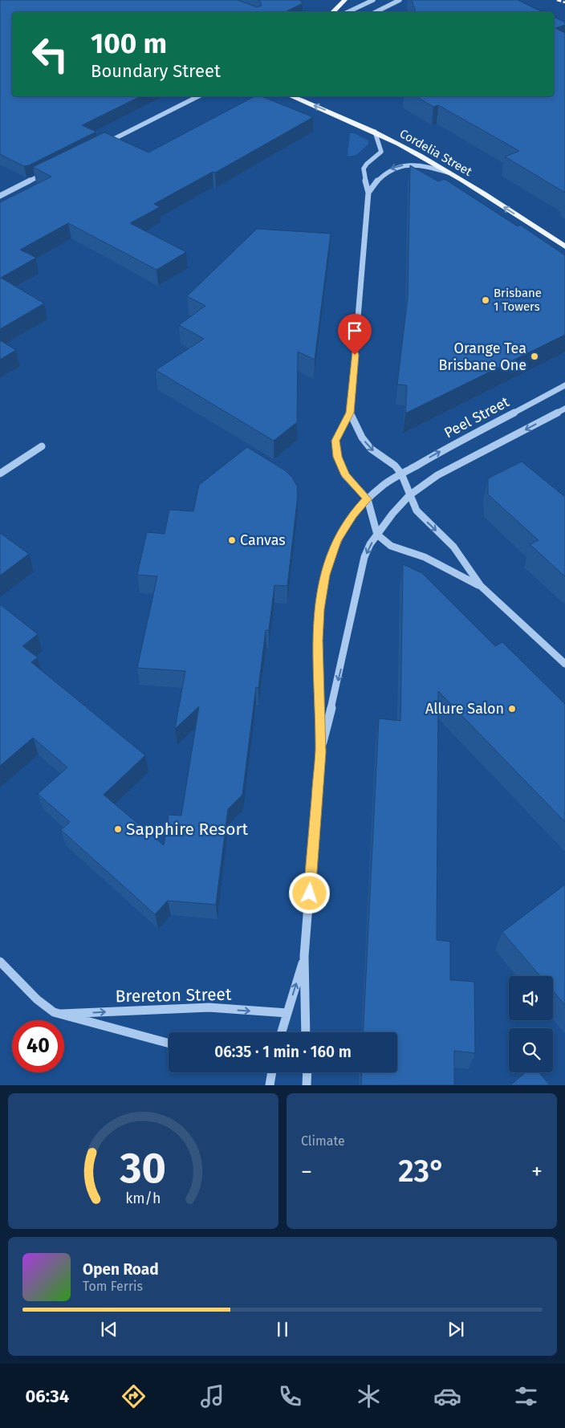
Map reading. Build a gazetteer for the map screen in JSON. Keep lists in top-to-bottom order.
{
  "streets": {
    "main road": ["Cordelia Street"],
    "street": ["Peel Street", "Brereton Street"]
  },
  "one_way": ["Cordelia Street"],
  "places": [
    "Brisbane 1 Towers",
    "Orange Tea Brisbane One",
    "Canvas",
    "Allure Salon",
    "Sapphire Resort"
  ],
  "page": {
    "turn": ["100 m", "Boundary Street"],
    "limit": "40",
    "trip": "06:35 · 1 min · 160 m",
    "tile": "Climate",
    "heat": ["−", "23°", "+"],
    "song": ["Open Road", "Tom Ferris"],
    "tabs": "06:34",
    "gauge": ["30", "km/h"]
  }
}
